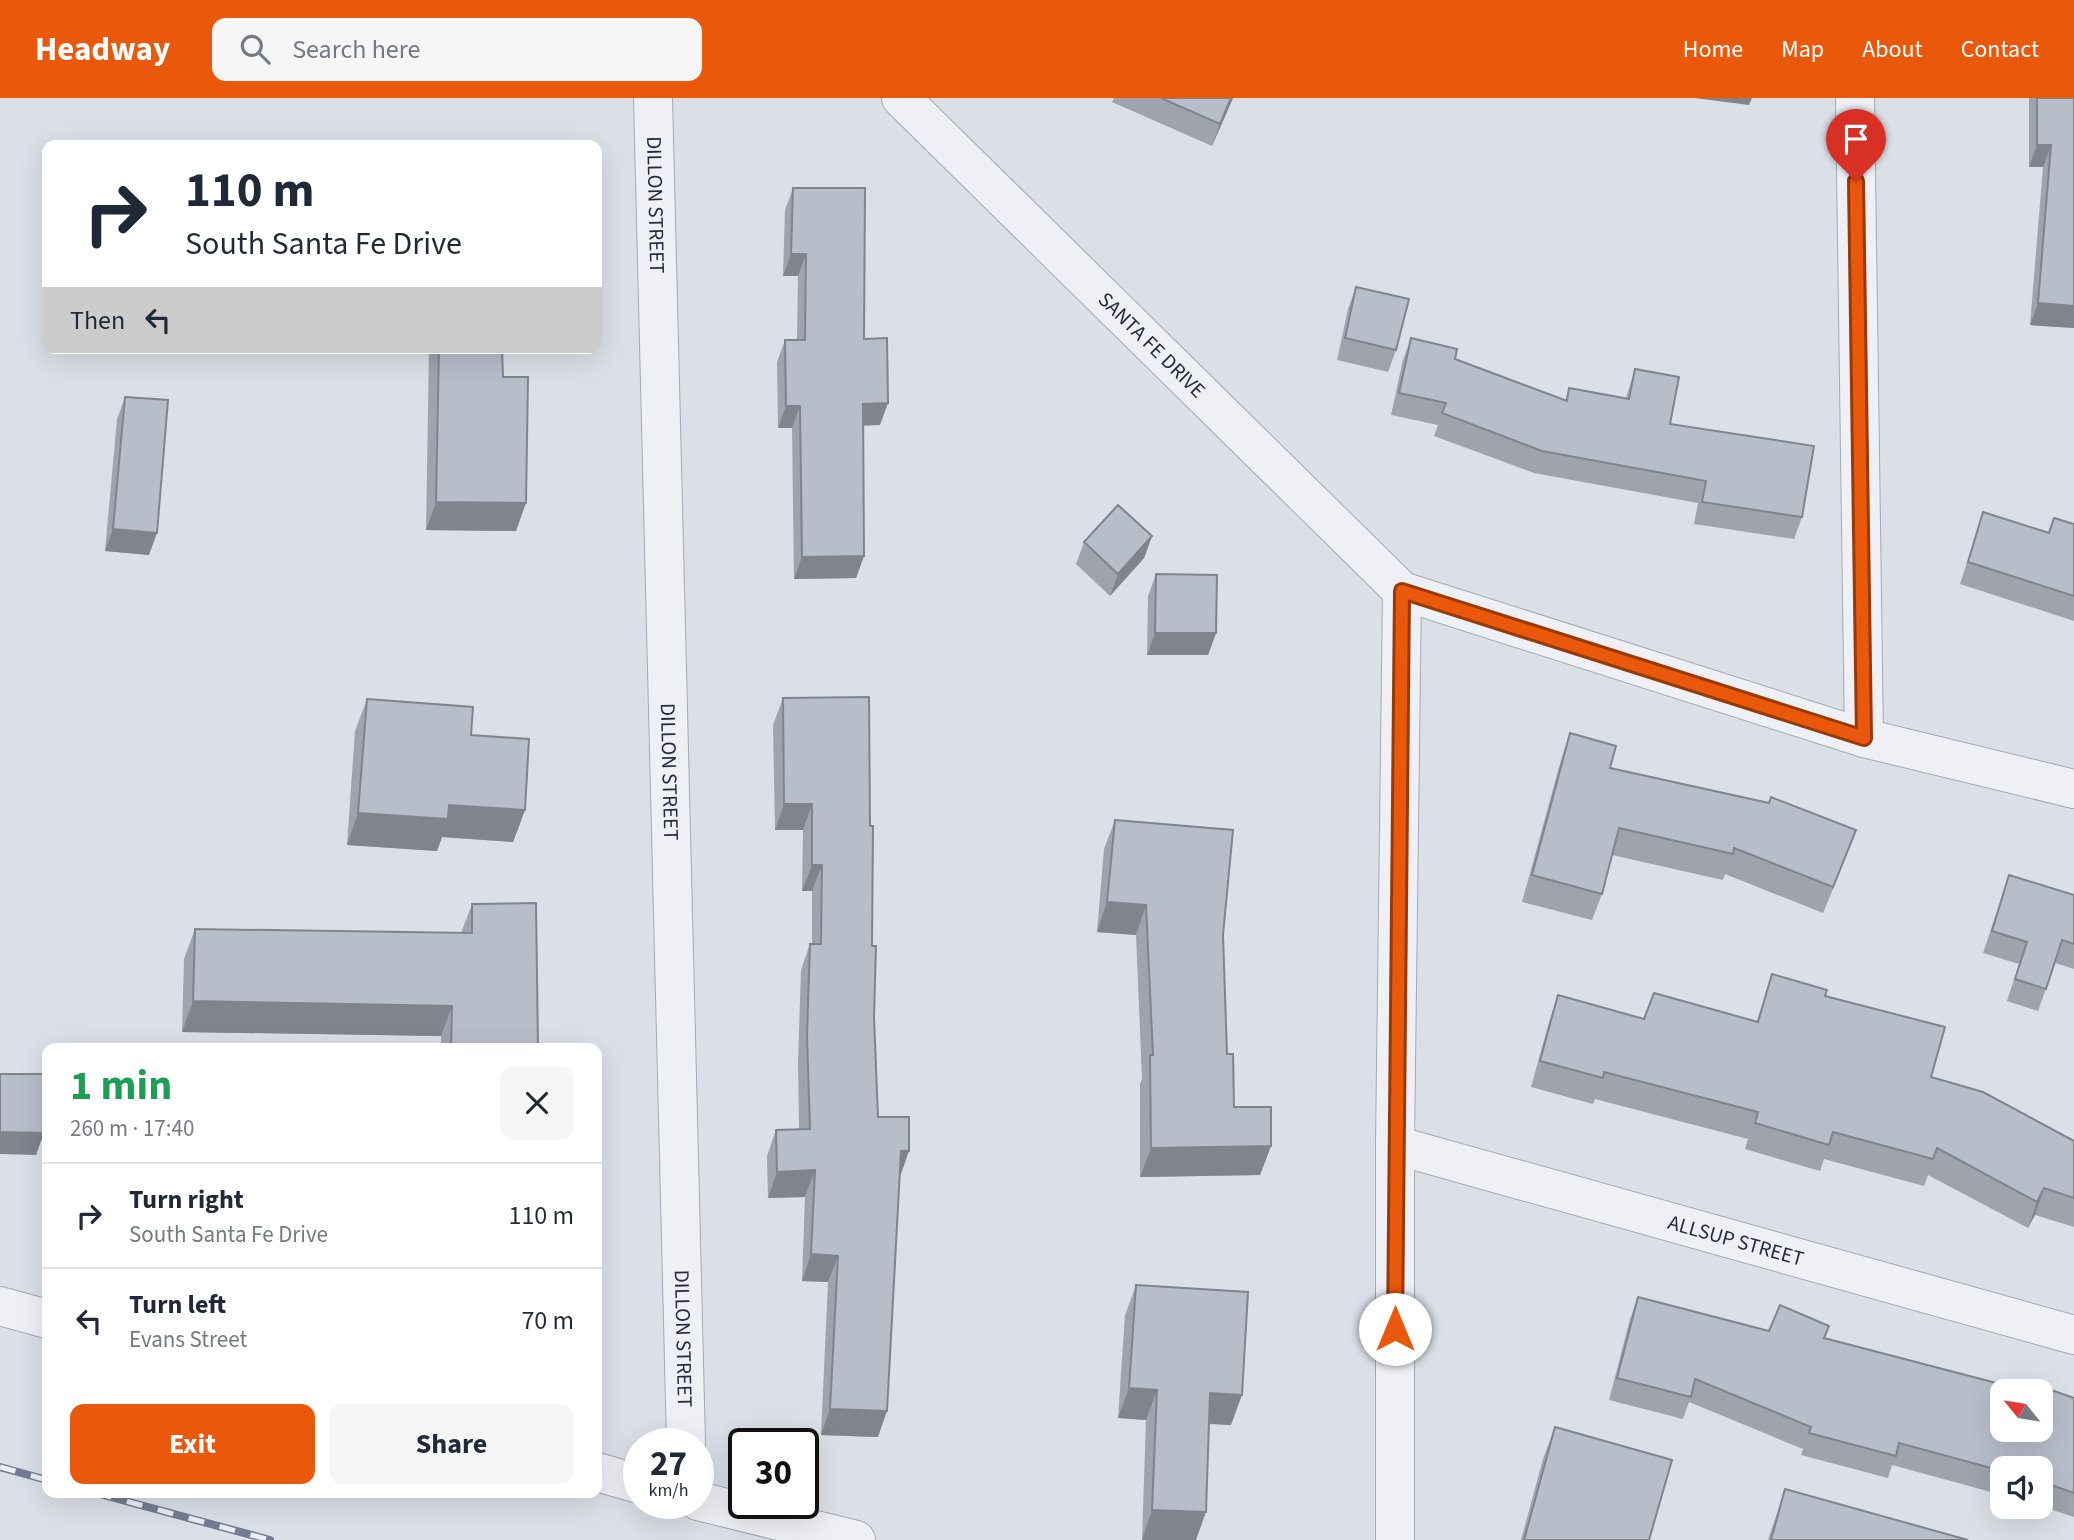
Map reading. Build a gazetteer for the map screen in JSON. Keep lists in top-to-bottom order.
{
  "streets": {
    "street": ["DILLON STREET", "SANTA FE DRIVE", "ALLSUP STREET"]
  },
  "north": "top left",
  "page": {
    "header": "Headway",
    "search": "Search here",
    "nav": [
      "Home",
      "Map",
      "About",
      "Contact"
    ],
    "turn": ["110 m", "South Santa Fe Drive"],
    "then": "Then",
    "heading": ["1 min", "260 m · 17:40"],
    "list": [
      {
        "name": "Turn right",
        "note": "South Santa Fe Drive",
        "value": "110 m"
      },
      {
        "name": "Turn left",
        "note": "Evans Street",
        "value": "70 m"
      }
    ],
    "buttons": ["Exit", "Share"],
    "speed": "27 km/h",
    "limit": "30"
  }
}
